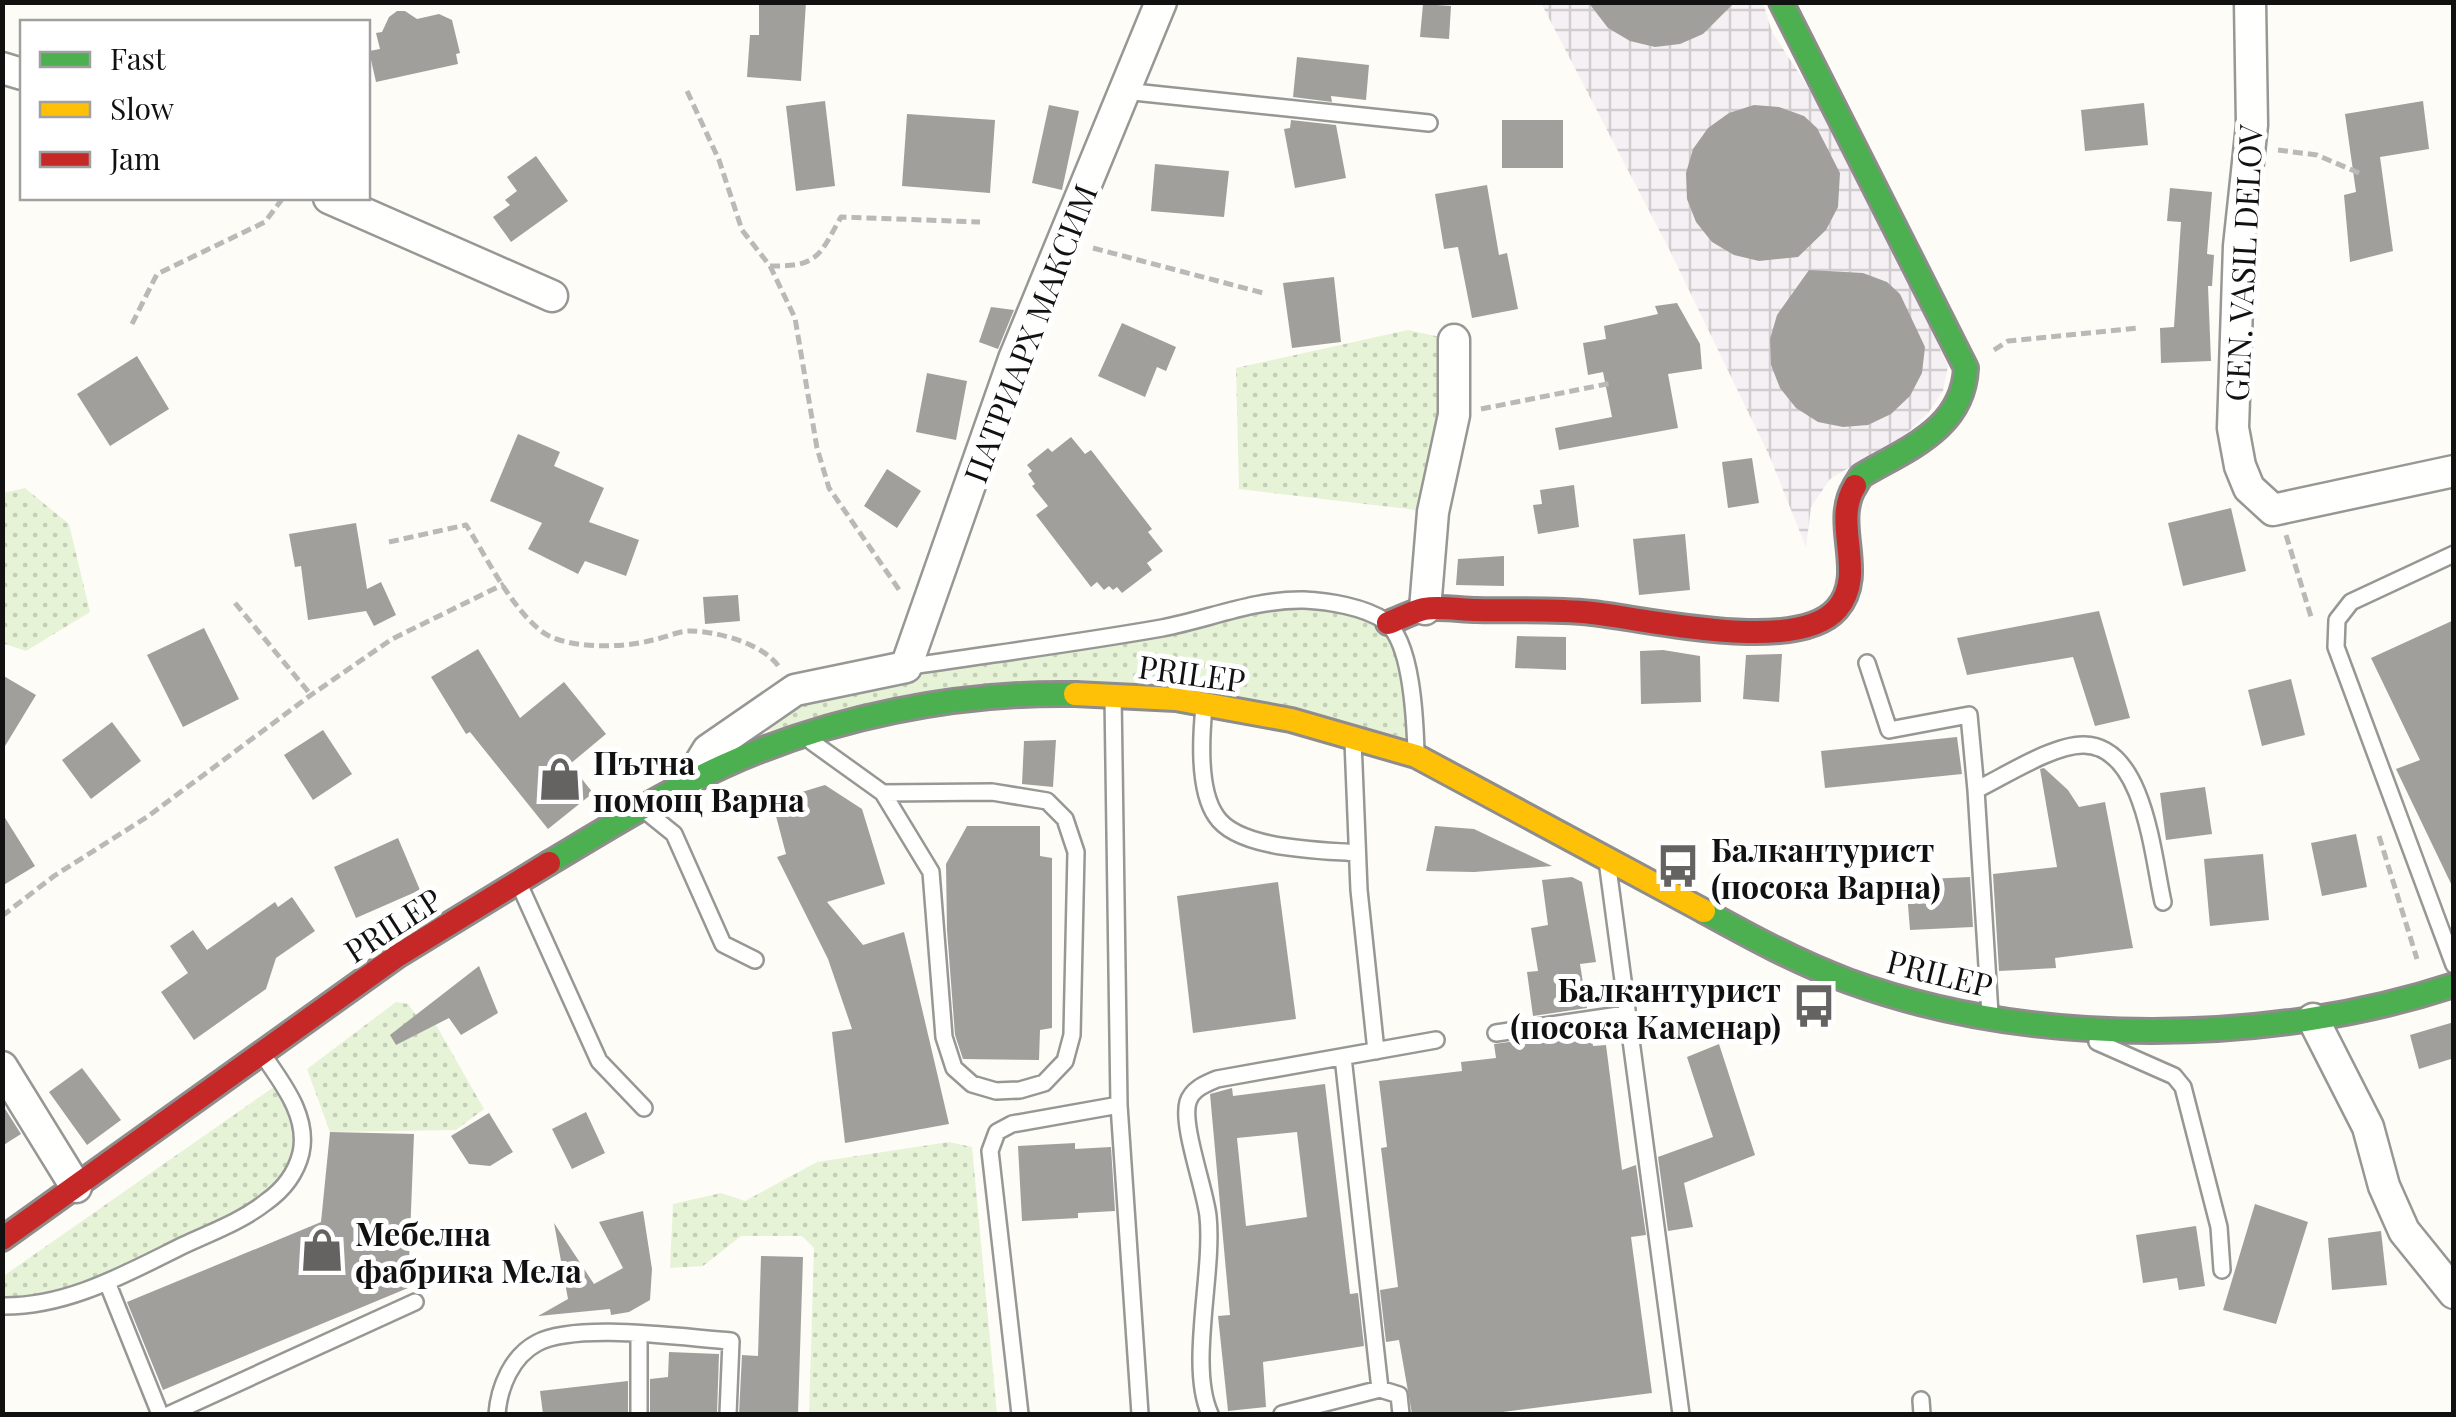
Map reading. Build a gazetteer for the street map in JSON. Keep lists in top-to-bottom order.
{
  "streets": {
    "street": ["GEN. VASIL DELOV", "ПАТРИАРХ МАКСИМ", "PRILEP"]
  },
  "places": {
    "shop": ["Пътна помощ Варна", "Мебелна фабрика Мела"],
    "bus stop": ["Балкантурист (посока Варна)", "Балкантурист (посока Каменар)"]
  },
  "legend": ["Fast", "Slow", "Jam"]
}
